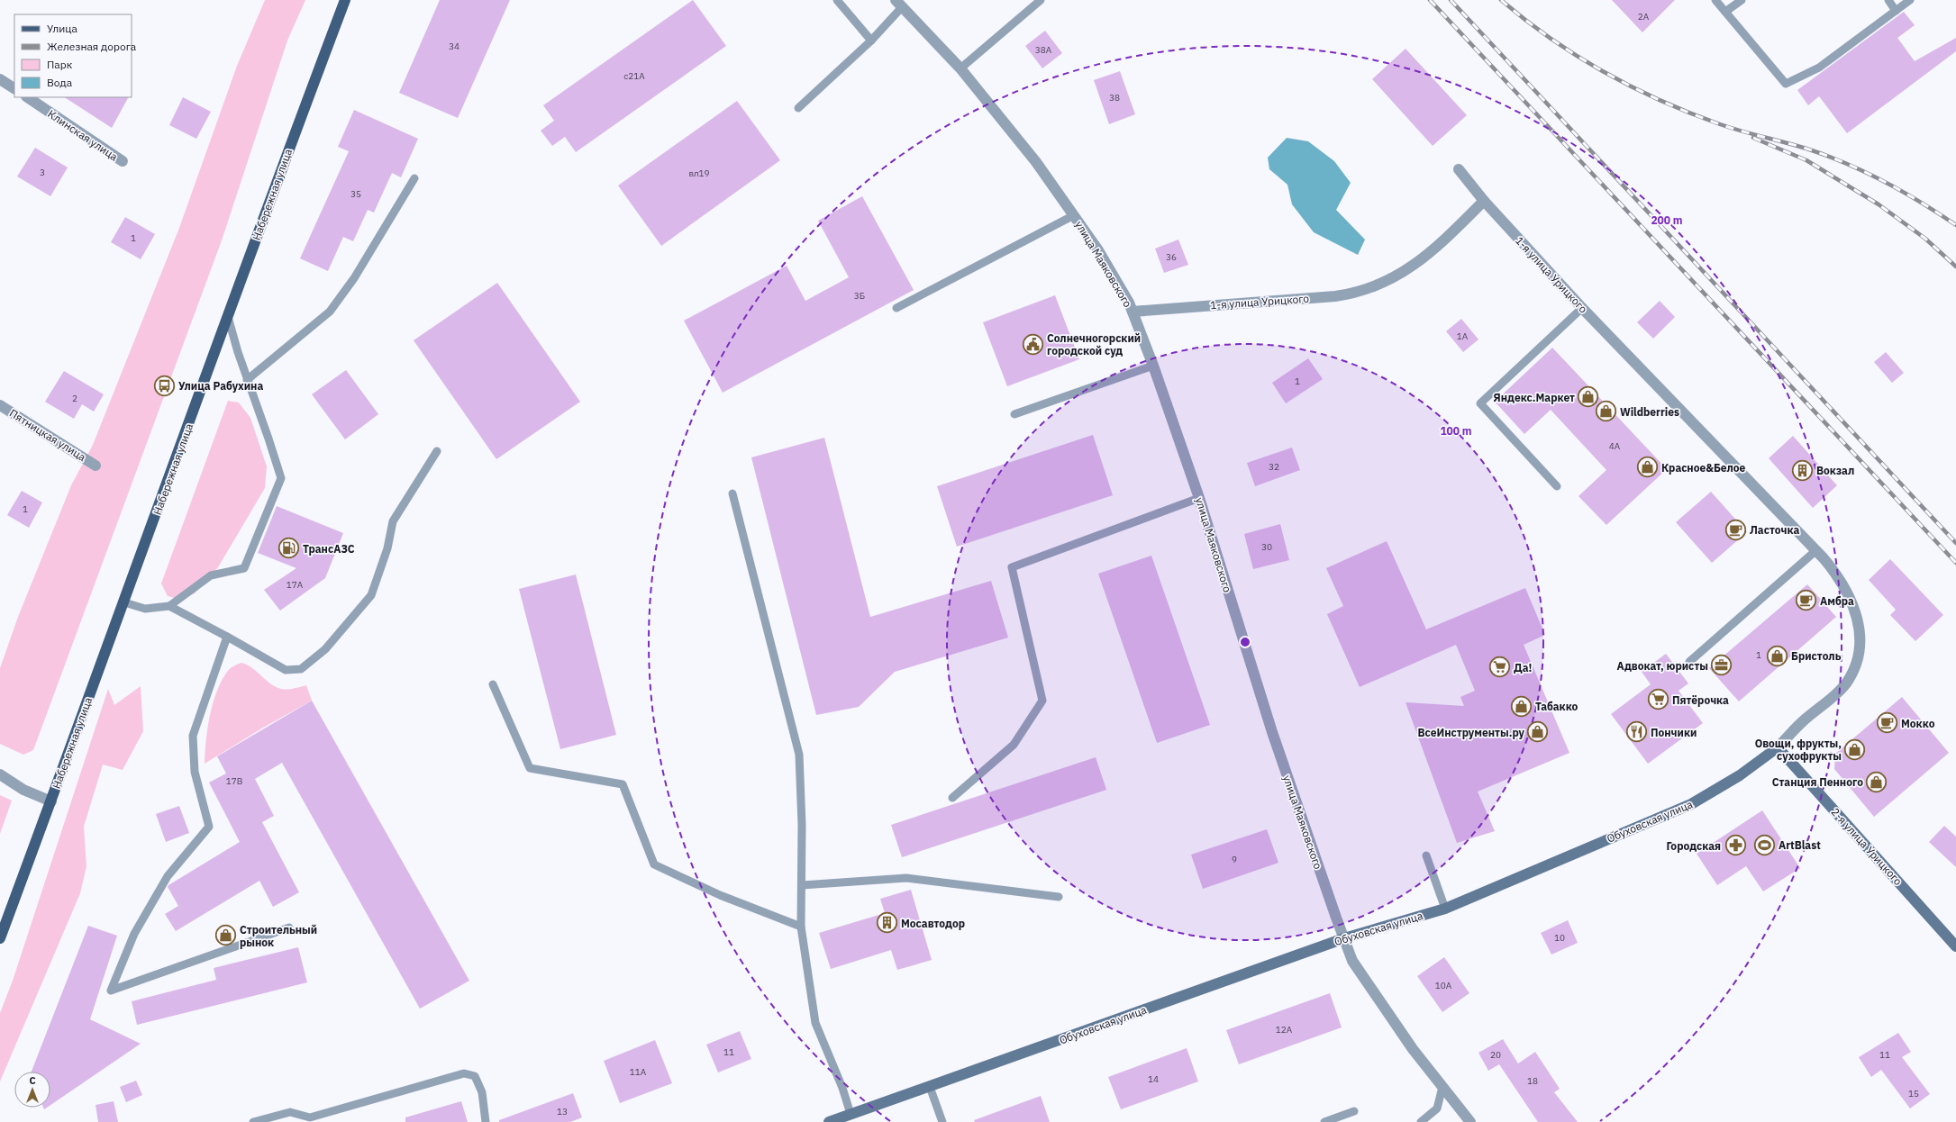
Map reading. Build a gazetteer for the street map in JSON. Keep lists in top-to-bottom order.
{
  "streets": {
    "main road": ["Набережная улица"],
    "street": [
      "Клинская улица",
      "улица Маяковского",
      "1-я улица Урицкого",
      "Пятницкая улица",
      "Обуховская улица",
      "2-я улица Урицкого"
    ]
  },
  "crossings": [
    ["улица Маяковского", "1-я улица Урицкого"],
    ["улица Маяковского", "Обуховская улица"],
    ["1-я улица Урицкого", "Обуховская улица"],
    ["Обуховская улица", "2-я улица Урицкого"]
  ],
  "places": {
    "public building": ["Солнечногорский городской суд"],
    "bus stop": ["Улица Рабухина"],
    "shop": [
      "Яндекс.Маркет",
      "Wildberries",
      "Красное&Белое",
      "Бристоль",
      "Табакко",
      "ВсеИнструменты.ру",
      "Овощи, фрукты, сухофрукты",
      "Станция Пенного",
      "Строительный рынок"
    ],
    "building": ["Вокзал", "Мосавтодор"],
    "cafe": ["Ласточка", "Амбра", "Мокко"],
    "fuel station": ["ТрансАЗС"],
    "office": ["Адвокат, юристы"],
    "supermarket": ["Да!", "Пятёрочка"],
    "restaurant": ["Пончики"],
    "sports": ["ArtBlast"],
    "pharmacy": ["Городская"]
  },
  "house_numbers": [
    "2А",
    "34",
    "38А",
    "с21А",
    "38",
    "3",
    "вл19",
    "35",
    "1",
    "36",
    "3Б",
    "1А",
    "1",
    "2",
    "4А",
    "32",
    "1",
    "30",
    "17А",
    "1",
    "17В",
    "9",
    "10",
    "10А",
    "12А",
    "11",
    "20",
    "11",
    "11А",
    "14",
    "18",
    "15",
    "13"
  ],
  "legend": [
    "Улица",
    "Железная дорога",
    "Парк",
    "Вода"
  ],
  "north": "top",
  "rings": ["200 m", "100 m"]
}
